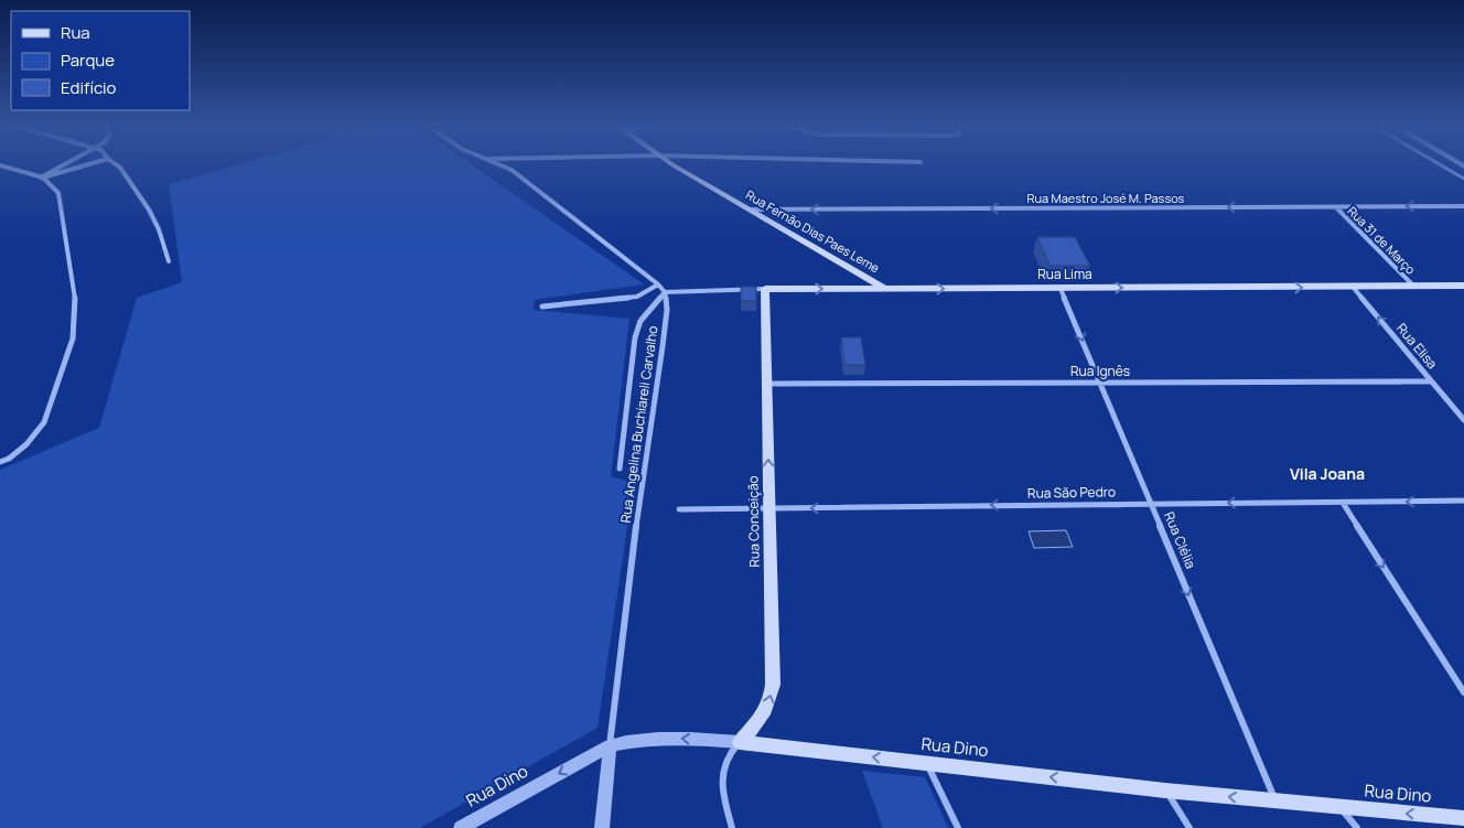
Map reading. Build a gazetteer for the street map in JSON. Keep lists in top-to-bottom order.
{
  "streets": {
    "main road": [
      "Rua Fernão Dias Paes Leme",
      "Rua Lima",
      "Rua Conceição",
      "Rua Dino"
    ],
    "street": [
      "Rua Maestro José M. Passos",
      "Rua 31 de Março",
      "Rua Elisa",
      "Rua Ignês",
      "Rua Angelina Buchiareli Carvalho",
      "Rua São Pedro",
      "Rua Clélia"
    ]
  },
  "crossings": [
    ["Rua Maestro José M. Passos", "Rua Fernão Dias Paes Leme"],
    ["Rua Maestro José M. Passos", "Rua 31 de Março"],
    ["Rua Fernão Dias Paes Leme", "Rua Lima"],
    ["Rua 31 de Março", "Rua Lima"],
    ["Rua Lima", "Rua Elisa"],
    ["Rua Lima", "Rua Angelina Buchiareli Carvalho"],
    ["Rua Lima", "Rua Conceição"],
    ["Rua Lima", "Rua Clélia"],
    ["Rua Elisa", "Rua Ignês"],
    ["Rua Ignês", "Rua Conceição"],
    ["Rua Ignês", "Rua Clélia"],
    ["Rua Angelina Buchiareli Carvalho", "Rua Dino"],
    ["Rua São Pedro", "Rua Conceição"],
    ["Rua São Pedro", "Rua Clélia"],
    ["Rua Conceição", "Rua Dino"],
    ["Rua Clélia", "Rua Dino"]
  ],
  "one_way": [
    "Rua Maestro José M. Passos",
    "Rua Lima",
    "Rua Elisa",
    "Rua São Pedro",
    "Rua Conceição",
    "Rua Clélia",
    "Rua Dino"
  ],
  "districts": ["Vila Joana"],
  "legend": ["Rua", "Parque", "Edifício"]
}
